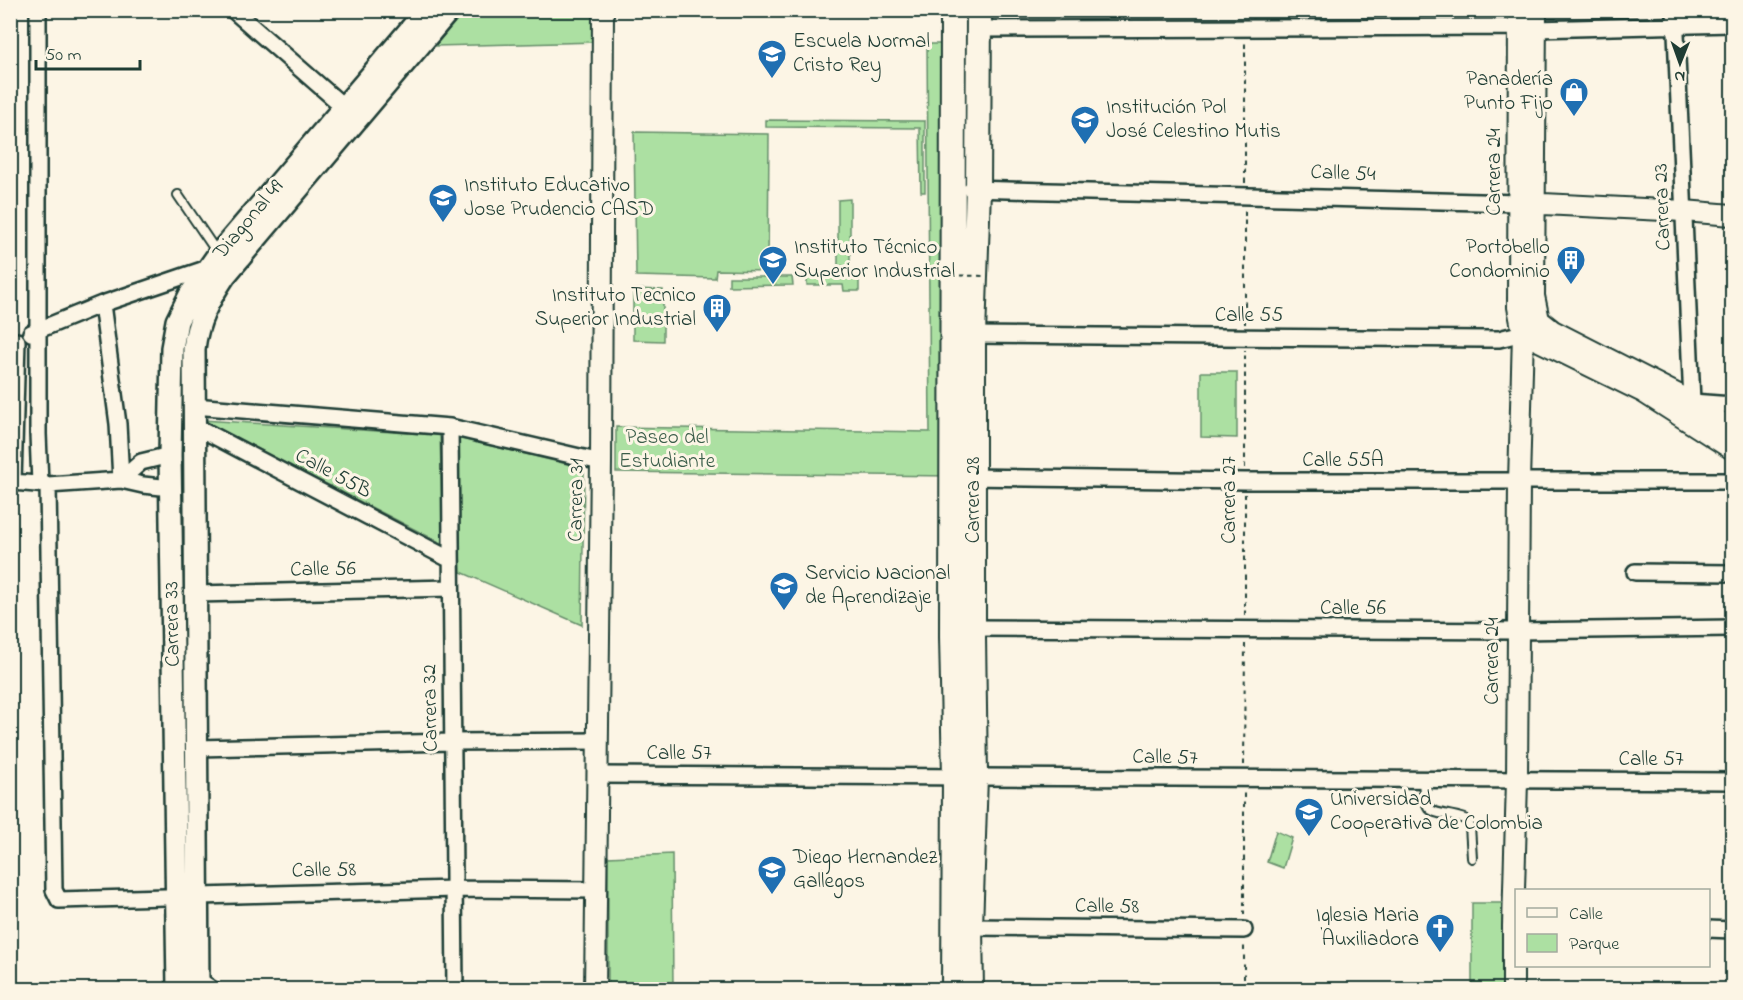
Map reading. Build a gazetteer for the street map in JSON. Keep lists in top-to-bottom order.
{
  "streets": {
    "main road": ["Diagonal 49", "Carrera 28", "Carrera 33"],
    "street": [
      "Carrera 24",
      "Calle 54",
      "Carrera 23",
      "Calle 55",
      "Calle 55A",
      "Calle 55B",
      "Carrera 31",
      "Calle 56",
      "Carrera 32",
      "Calle 57",
      "Calle 58"
    ],
    "path": ["Carrera 27"]
  },
  "crossings": [
    ["Carrera 24", "Calle 54"],
    ["Carrera 24", "Calle 55"],
    ["Carrera 24", "Calle 55A"],
    ["Carrera 24", "Calle 56"],
    ["Carrera 24", "Calle 57"],
    ["Calle 54", "Carrera 23"],
    ["Calle 54", "Carrera 28"],
    ["Calle 54", "Carrera 27"],
    ["Diagonal 49", "Carrera 33"],
    ["Calle 55", "Carrera 28"],
    ["Calle 55", "Carrera 27"],
    ["Calle 55A", "Carrera 28"],
    ["Calle 55A", "Carrera 27"],
    ["Calle 55B", "Carrera 33"],
    ["Calle 55B", "Carrera 32"],
    ["Carrera 31", "Calle 57"],
    ["Carrera 31", "Calle 58"],
    ["Carrera 28", "Calle 56"],
    ["Carrera 28", "Calle 57"],
    ["Carrera 28", "Calle 58"],
    ["Carrera 27", "Calle 56"],
    ["Carrera 27", "Calle 57"],
    ["Carrera 27", "Calle 58"],
    ["Calle 56", "Carrera 33"],
    ["Calle 56", "Carrera 32"],
    ["Carrera 33", "Calle 58"],
    ["Carrera 32", "Calle 58"]
  ],
  "parks": ["Paseo del Estudiante"],
  "places": {
    "school or university": [
      "Escuela Normal Cristo Rey",
      "Institución Pol José Celestino Mutis",
      "Instituto Educativo Jose Prudencio CASD",
      "Instituto Técnico Superior Industrial",
      "Servicio Nacional de Aprendizaje",
      "Universidad Cooperativa de Colombia",
      "Diego Hernandez Gallegos"
    ],
    "shop": ["Panadería Punto Fijo"],
    "building": ["Portobello Condominio", "Instituto Tecnico Superior Industrial"],
    "church": ["Iglesia Maria Auxiliadora"]
  },
  "legend": ["Calle", "Parque"],
  "scale_bar": "50 m",
  "north": "bottom"
}
